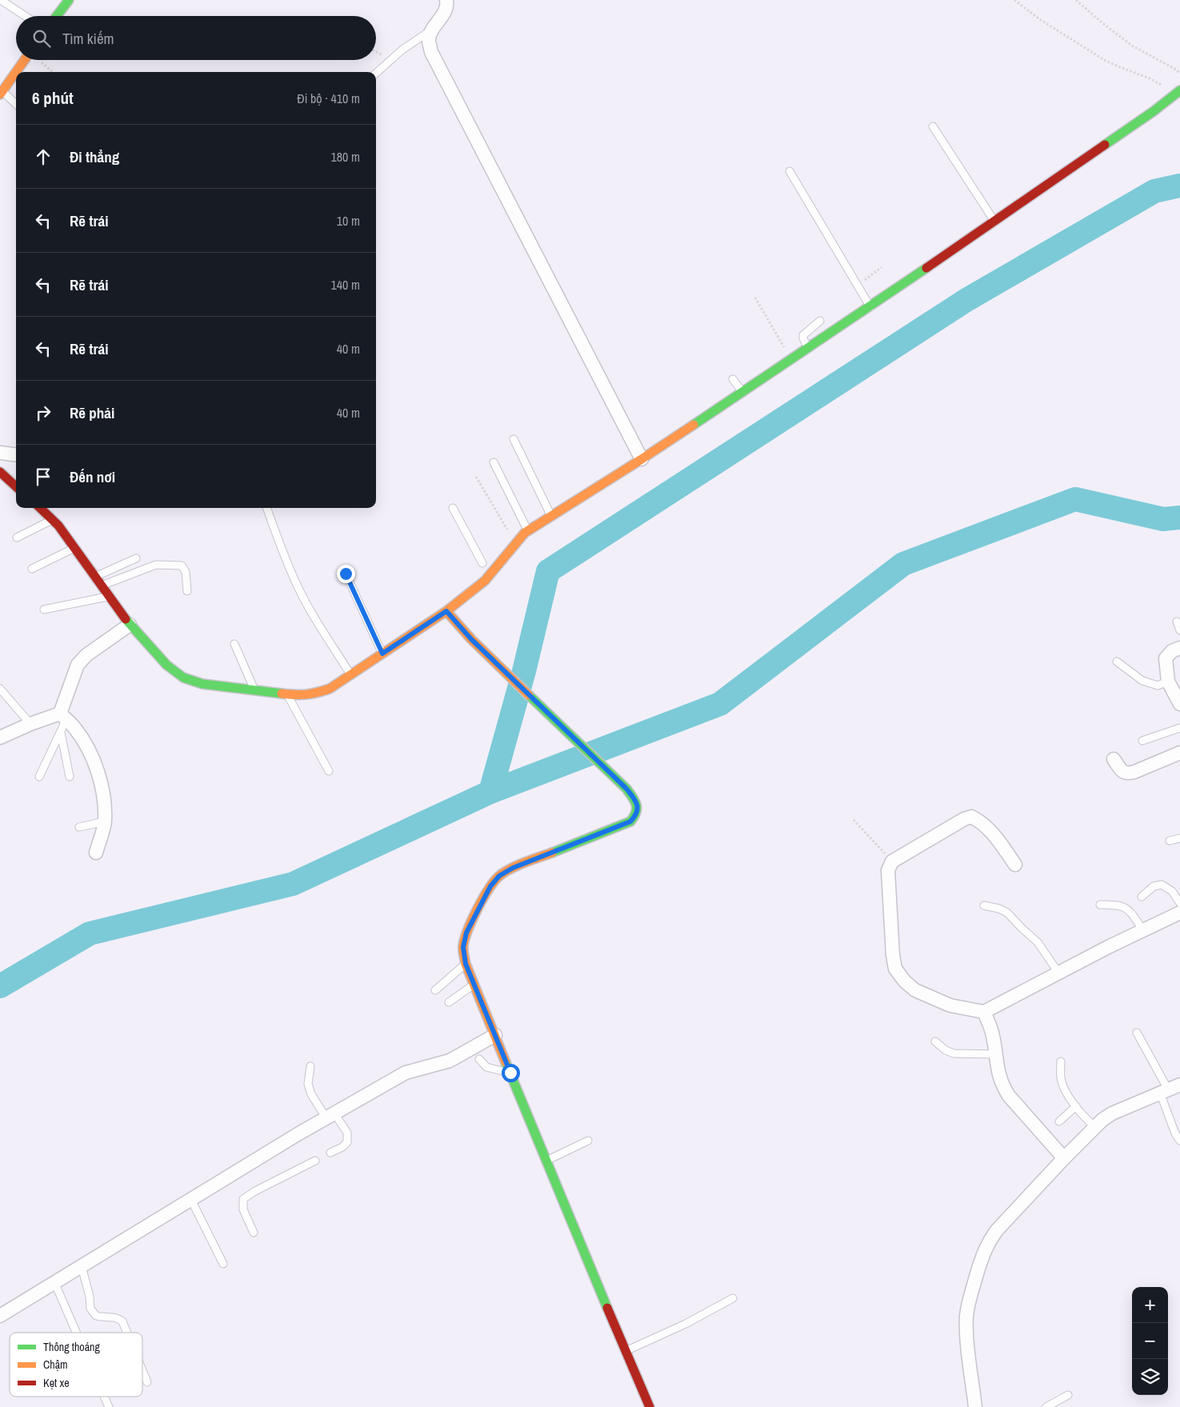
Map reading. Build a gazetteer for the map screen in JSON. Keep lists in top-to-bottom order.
{
  "legend": ["Thông thoáng", "Chậm", "Kẹt xe"],
  "page": {
    "search": "Tìm kiếm",
    "heading": ["6 phút", "Đi bộ · 410 m"],
    "list": [
      ["Đi thẳng", "180 m"],
      ["Rẽ trái", "10 m"],
      ["Rẽ trái", "140 m"],
      ["Rẽ trái", "40 m"],
      ["Rẽ phải", "40 m"],
      "Đến nơi"
    ],
    "map_buttons": ["+", "−"]
  }
}
